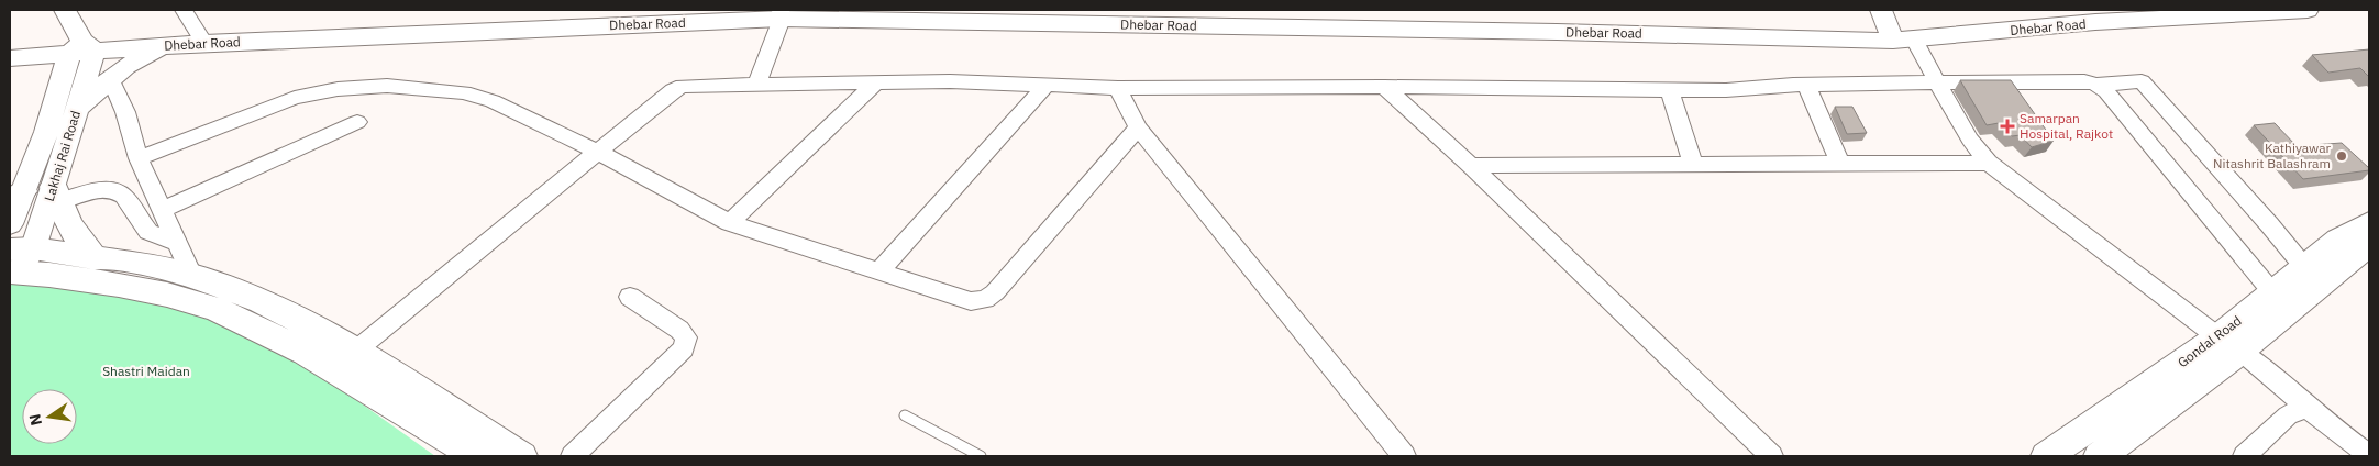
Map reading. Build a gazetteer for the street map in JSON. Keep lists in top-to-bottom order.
{
  "streets": {
    "main road": ["Gondal Road"],
    "street": ["Dhebar Road", "Lakhaj Rai Road"]
  },
  "crossings": [
    ["Dhebar Road", "Lakhaj Rai Road"]
  ],
  "parks": ["Shastri Maidan"],
  "places": {
    "health": ["Samarpan Hospital, Rajkot"],
    "other": ["Kathiyawar Nitashrit Balashram"]
  },
  "north": "left"
}
